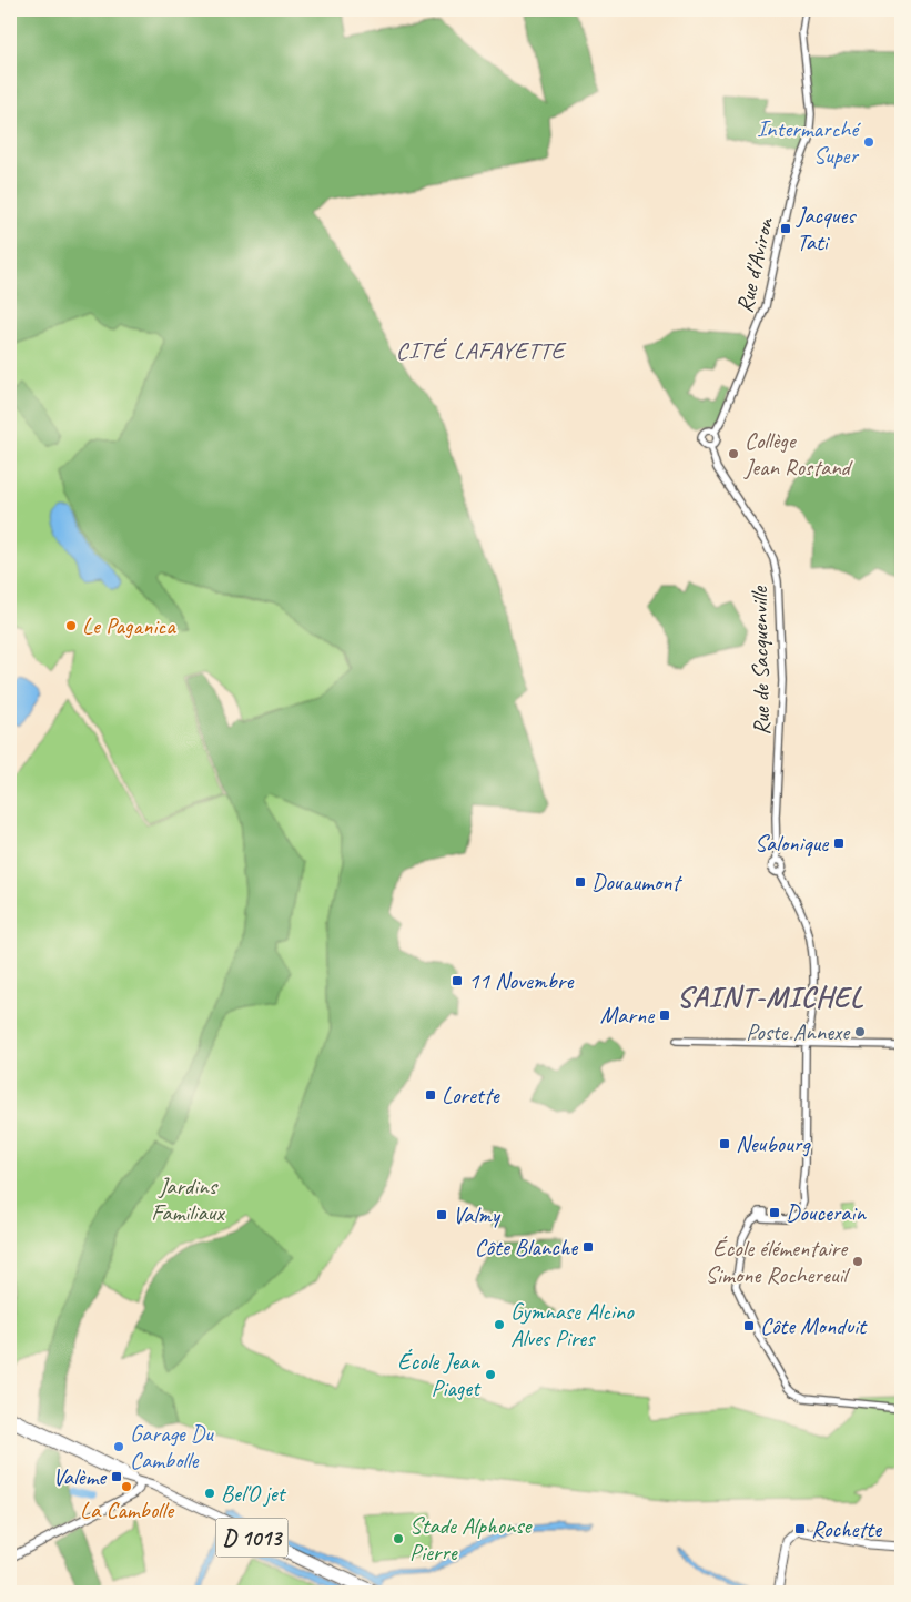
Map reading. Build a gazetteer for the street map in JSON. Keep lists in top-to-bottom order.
{
  "streets": {
    "main road": ["D 1013"],
    "street": ["Rue d'Aviron", "Rue de Sacquenville"]
  },
  "crossings": [
    ["Rue d'Aviron", "Rue de Sacquenville"]
  ],
  "districts": ["CITÉ LAFAYETTE", "SAINT-MICHEL"],
  "parks": ["Jardins Familiaux"],
  "places": {
    "other": [
      "Intermarché Super",
      "Collège Jean Rostand",
      "Le Paganica",
      "Poste Annexe",
      "École élémentaire Simone Rochereuil",
      "Gymnase Alcino Alves Pires",
      "École Jean Piaget",
      "Garage Du Cambolle",
      "La Cambolle",
      "Bel'O jet",
      "Stade Alphonse Pierre"
    ],
    "transit": [
      "Jacques Tati",
      "Salonique",
      "Douaumont",
      "11 Novembre",
      "Marne",
      "Lorette",
      "Neubourg",
      "Doucerain",
      "Valmy",
      "Côte Blanche",
      "Côte Monduit",
      "Valème",
      "Rochette"
    ]
  }
}
